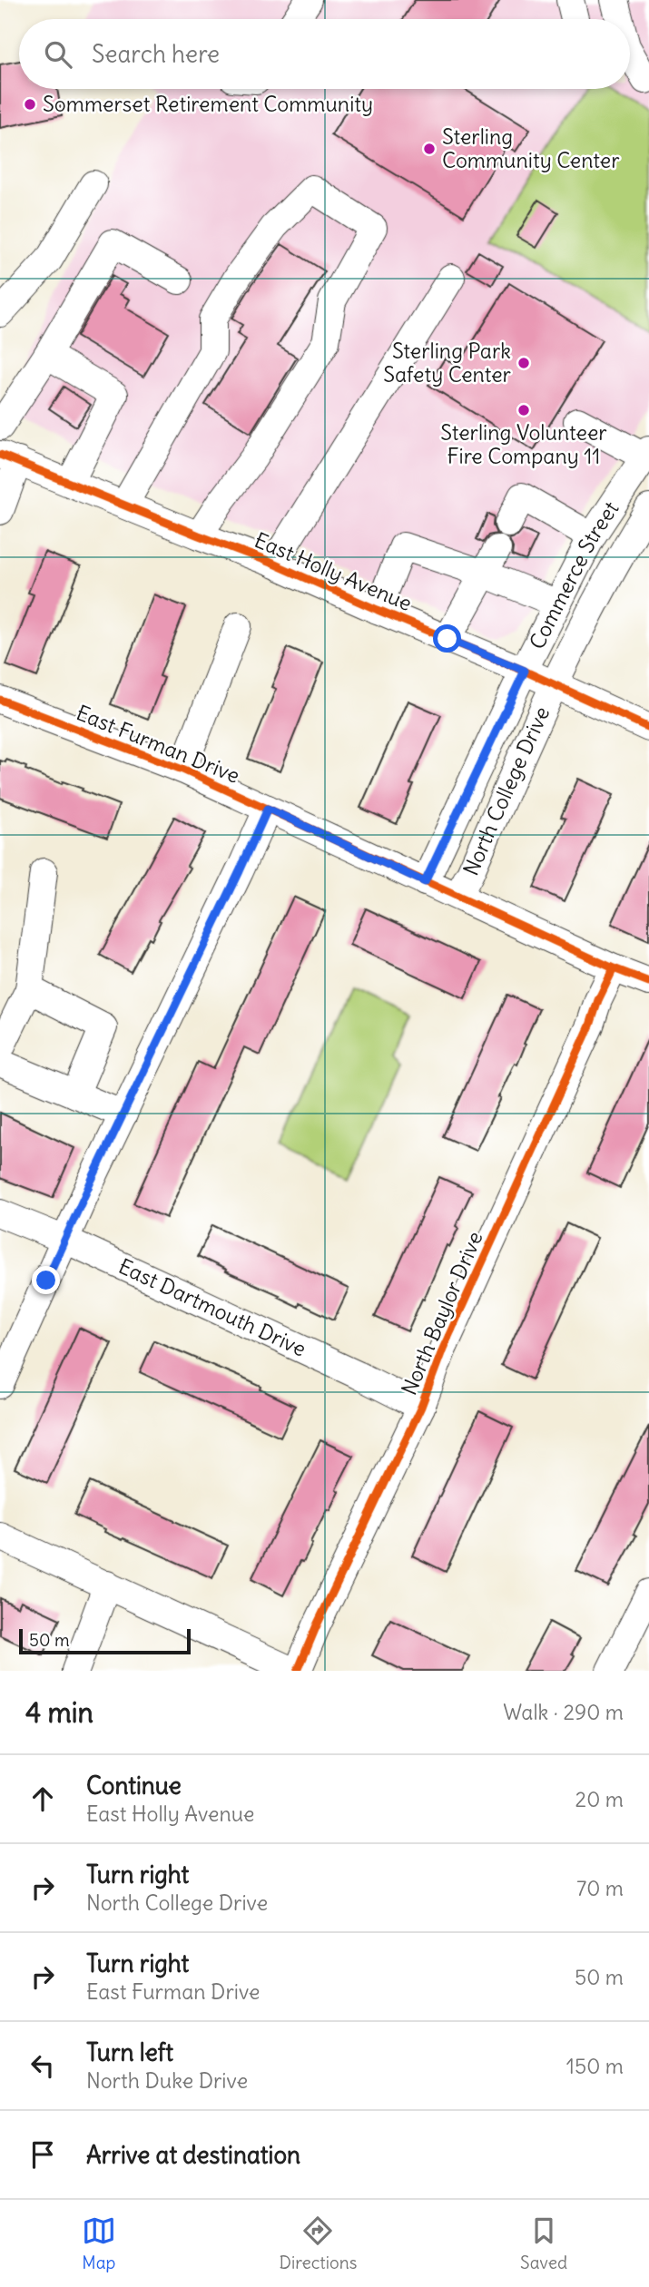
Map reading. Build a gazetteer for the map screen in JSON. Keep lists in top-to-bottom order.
{
  "streets": {
    "street": [
      "East Holly Avenue",
      "Commerce Street",
      "East Furman Drive",
      "North College Drive",
      "East Dartmouth Drive",
      "North Baylor Drive"
    ]
  },
  "crossings": [
    ["East Holly Avenue", "Commerce Street"],
    ["East Holly Avenue", "North College Drive"],
    ["Commerce Street", "North College Drive"],
    ["East Furman Drive", "North College Drive"],
    ["East Furman Drive", "North Baylor Drive"],
    ["East Dartmouth Drive", "North Baylor Drive"]
  ],
  "places": [
    "Sommerset Retirement Community",
    "Sterling Community Center",
    "Sterling Park Safety Center",
    "Sterling Volunteer Fire Company 11"
  ],
  "scale_bar": "50 m",
  "page": {
    "search": "Search here",
    "scale": "50 m",
    "heading": ["4 min", "Walk · 290 m"],
    "list": [
      ["Continue", "East Holly Avenue", "20 m"],
      ["Turn right", "North College Drive", "70 m"],
      ["Turn right", "East Furman Drive", "50 m"],
      ["Turn left", "North Duke Drive", "150 m"],
      "Arrive at destination"
    ],
    "nav": ["Map", "Directions", "Saved"]
  }
}
